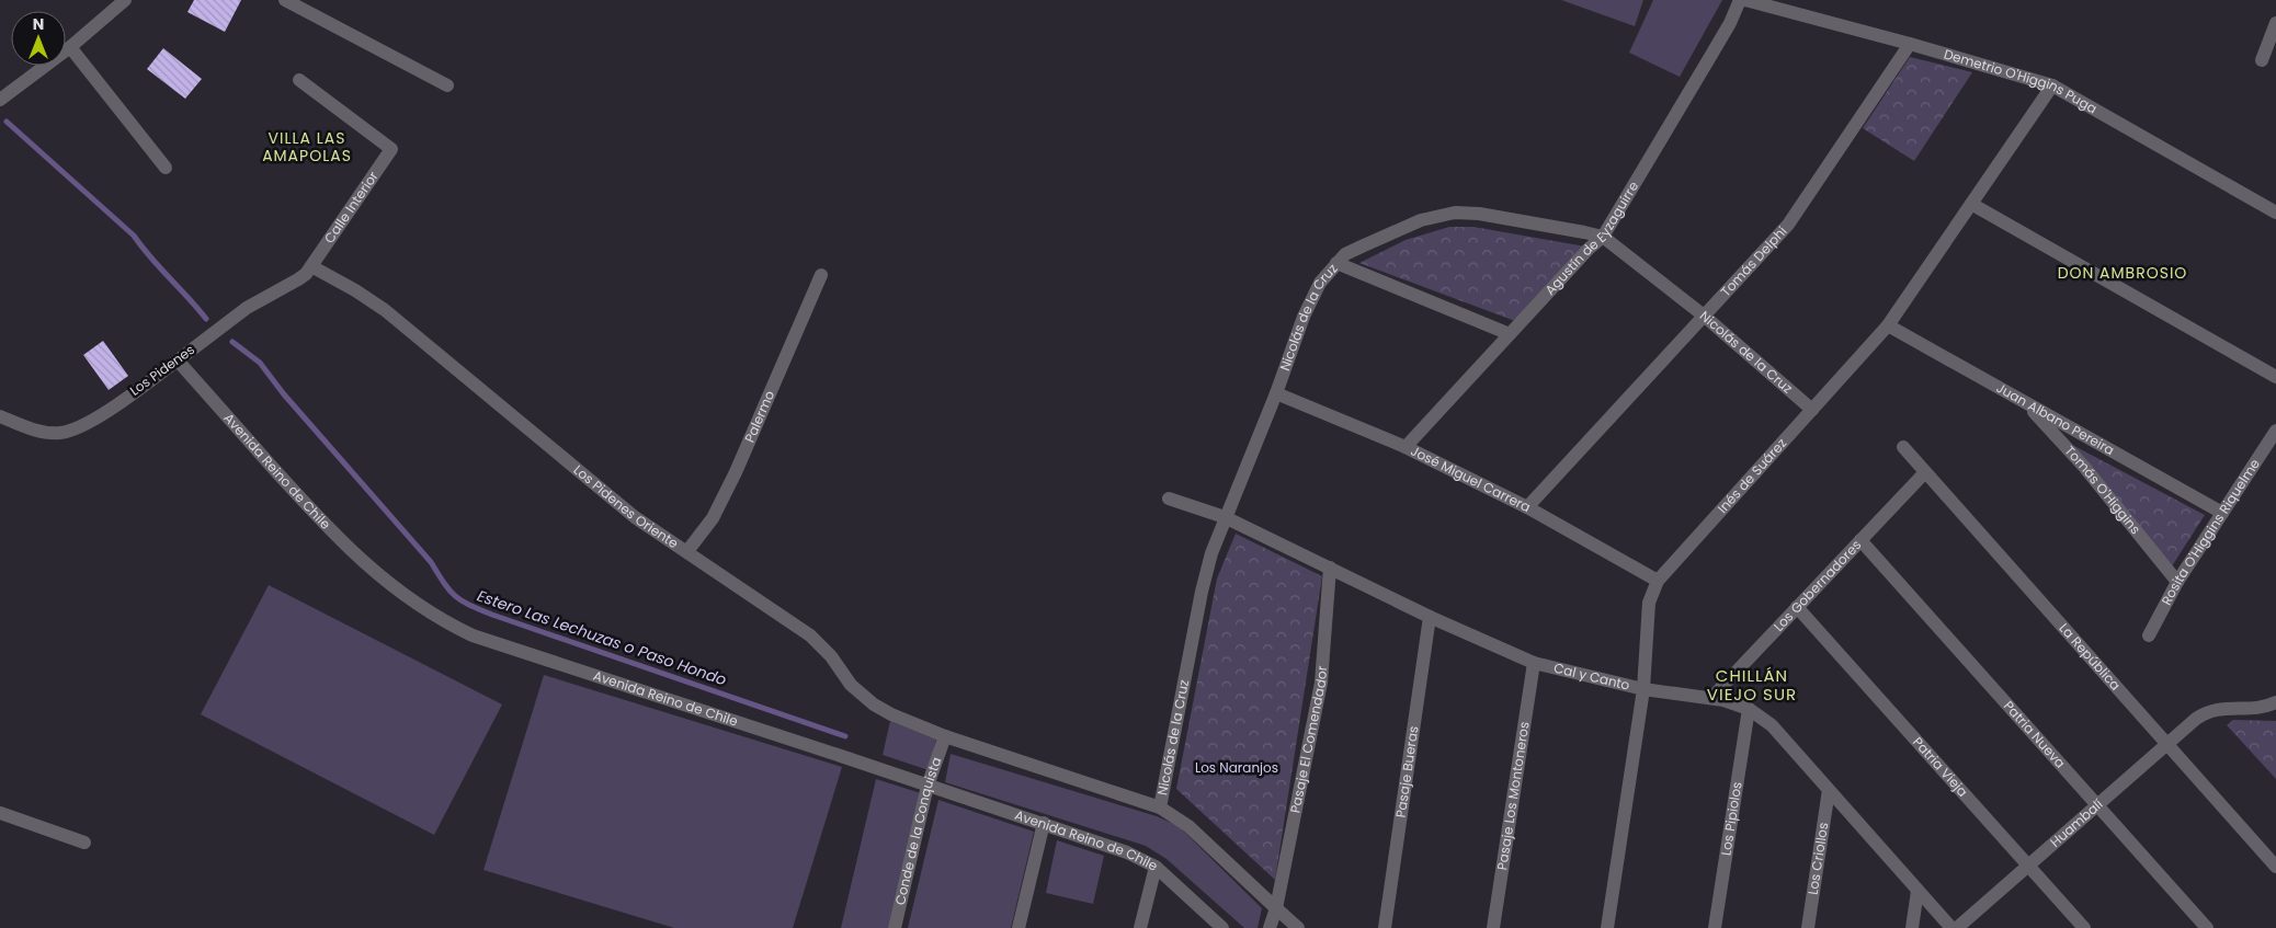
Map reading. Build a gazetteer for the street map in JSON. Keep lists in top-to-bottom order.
{
  "streets": {
    "street": [
      "Demetrio O'Higgins Puga",
      "Calle Interior",
      "Agustín de Eyzaguirre",
      "Tomás Delphi",
      "Nicolás de la Cruz",
      "Los Pidenes",
      "Palermo",
      "Juan Albano Pereira",
      "Avenida Reino de Chile",
      "Inés de Suárez",
      "José Miguel Carrera",
      "Tomás O'Higgins",
      "Los Pidenes Oriente",
      "Rosita O'Higgins Riquelme",
      "Los Gobernadores",
      "La República",
      "Cal y Canto",
      "Patria Nueva",
      "Pasaje El Comendador",
      "Patria Vieja",
      "Pasaje Bueras",
      "Pasaje Los Montoneros",
      "Los Pipiolos",
      "Huambalí",
      "Conde de la Conquista",
      "Los Criollos"
    ]
  },
  "crossings": [
    ["Demetrio O'Higgins Puga", "Tomás Delphi"],
    ["Demetrio O'Higgins Puga", "Inés de Suárez"],
    ["Calle Interior", "Los Pidenes"],
    ["Calle Interior", "Los Pidenes Oriente"],
    ["Agustín de Eyzaguirre", "Nicolás de la Cruz"],
    ["Agustín de Eyzaguirre", "José Miguel Carrera"],
    ["Tomás Delphi", "Nicolás de la Cruz"],
    ["Tomás Delphi", "José Miguel Carrera"],
    ["Nicolás de la Cruz", "Inés de Suárez"],
    ["Nicolás de la Cruz", "José Miguel Carrera"],
    ["Nicolás de la Cruz", "Cal y Canto"],
    ["Los Pidenes", "Avenida Reino de Chile"],
    ["Los Pidenes", "Los Pidenes Oriente"],
    ["Palermo", "Los Pidenes Oriente"],
    ["Juan Albano Pereira", "Inés de Suárez"],
    ["Juan Albano Pereira", "Tomás O'Higgins"],
    ["Juan Albano Pereira", "Rosita O'Higgins Riquelme"],
    ["Avenida Reino de Chile", "Conde de la Conquista"],
    ["Inés de Suárez", "José Miguel Carrera"],
    ["Inés de Suárez", "Cal y Canto"],
    ["Tomás O'Higgins", "Rosita O'Higgins Riquelme"],
    ["Los Pidenes Oriente", "Conde de la Conquista"],
    ["Los Gobernadores", "La República"],
    ["Los Gobernadores", "Cal y Canto"],
    ["Los Gobernadores", "Patria Nueva"],
    ["Los Gobernadores", "Patria Vieja"],
    ["La República", "Huambalí"],
    ["Cal y Canto", "Pasaje El Comendador"],
    ["Cal y Canto", "Pasaje Bueras"],
    ["Cal y Canto", "Pasaje Los Montoneros"],
    ["Cal y Canto", "Los Pipiolos"],
    ["Cal y Canto", "Los Criollos"],
    ["Patria Nueva", "Huambalí"],
    ["Patria Vieja", "Huambalí"]
  ],
  "districts": ["VILLA LAS AMAPOLAS", "DON AMBROSIO", "CHILLÁN VIEJO SUR"],
  "water": ["Estero Las Lechuzas o Paso Hondo"],
  "parks": ["Los Naranjos"],
  "north": "top"
}
